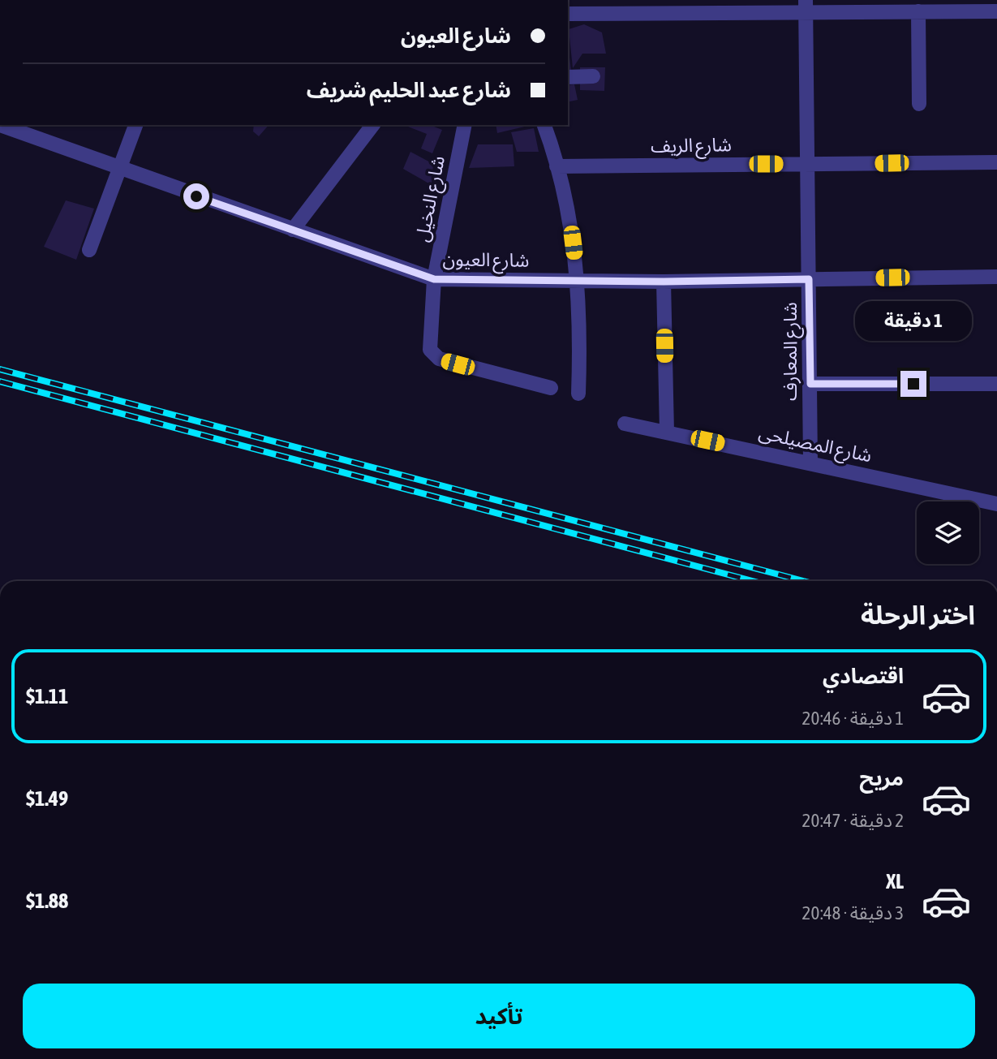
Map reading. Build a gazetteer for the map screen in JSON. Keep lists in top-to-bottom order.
{
  "streets": {
    "street": [
      "شارع الريف",
      "شارع النخيل",
      "شارع العيون",
      "شارع المعارف",
      "شارع المصيلحى"
    ]
  },
  "crossings": [
    ["شارع الريف", "شارع المعارف"],
    ["شارع النخيل", "شارع العيون"],
    ["شارع العيون", "شارع المعارف"],
    ["شارع المعارف", "شارع المصيلحى"]
  ],
  "page": {
    "banner": ["شارع العيون", "شارع عبد الحليم شريف"],
    "bubble": "1 دقيقة",
    "heading": "اختر الرحلة",
    "list": [
      {
        "name": "اقتصادي",
        "note": "1 دقيقة · 20:46",
        "value": "$1.11"
      },
      {
        "name": "مريح",
        "note": "2 دقيقة · 20:47",
        "value": "$1.49"
      },
      {
        "name": "XL",
        "note": "3 دقيقة · 20:48",
        "value": "$1.88"
      }
    ],
    "buttons": "تأكيد"
  }
}
